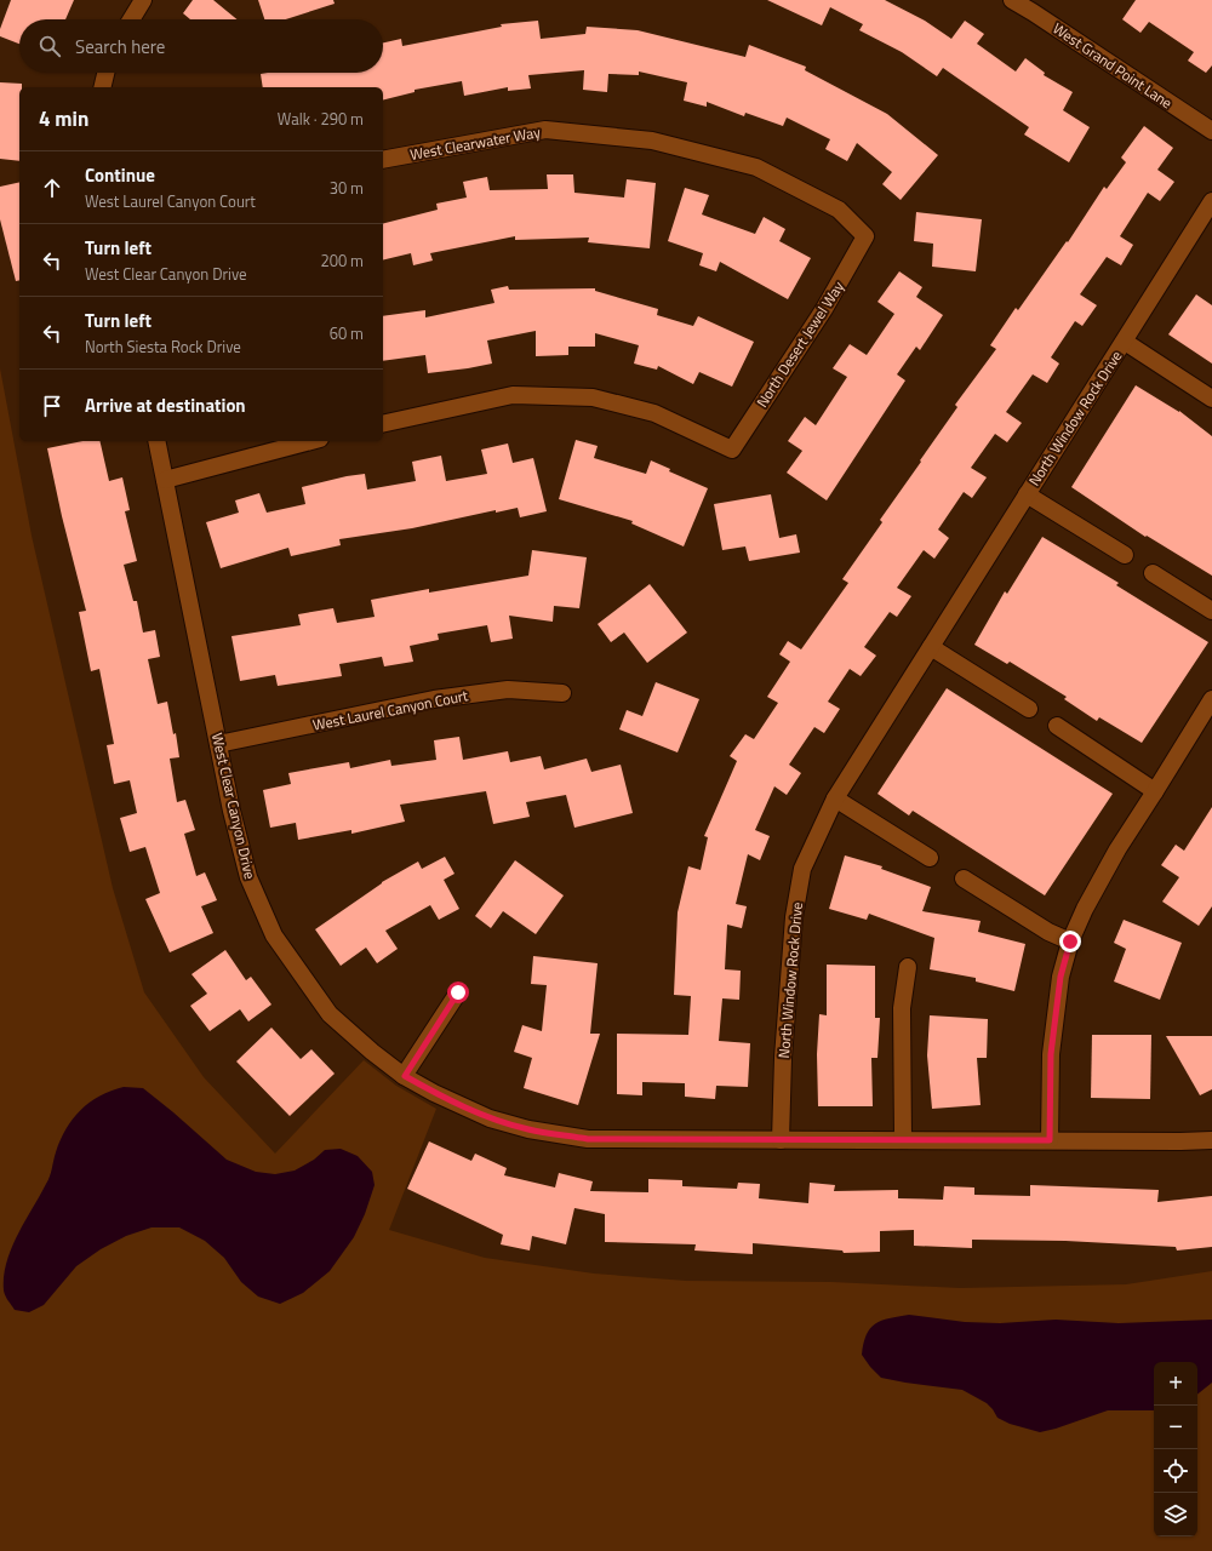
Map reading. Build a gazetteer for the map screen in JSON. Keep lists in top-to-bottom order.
{
  "streets": {
    "street": [
      "West Grand Point Lane",
      "West Clearwater Way",
      "North Desert Jewel Way",
      "North Window Rock Drive",
      "West Laurel Canyon Court",
      "West Clear Canyon Drive"
    ]
  },
  "crossings": [
    ["West Clearwater Way", "North Desert Jewel Way"],
    ["North Window Rock Drive", "West Clear Canyon Drive"],
    ["West Laurel Canyon Court", "West Clear Canyon Drive"]
  ],
  "page": {
    "search": "Search here",
    "heading": ["4 min", "Walk · 290 m"],
    "list": [
      ["Continue", "West Laurel Canyon Court", "30 m"],
      ["Turn left", "West Clear Canyon Drive", "200 m"],
      ["Turn left", "North Siesta Rock Drive", "60 m"],
      "Arrive at destination"
    ],
    "map_buttons": ["+", "−"]
  }
}
